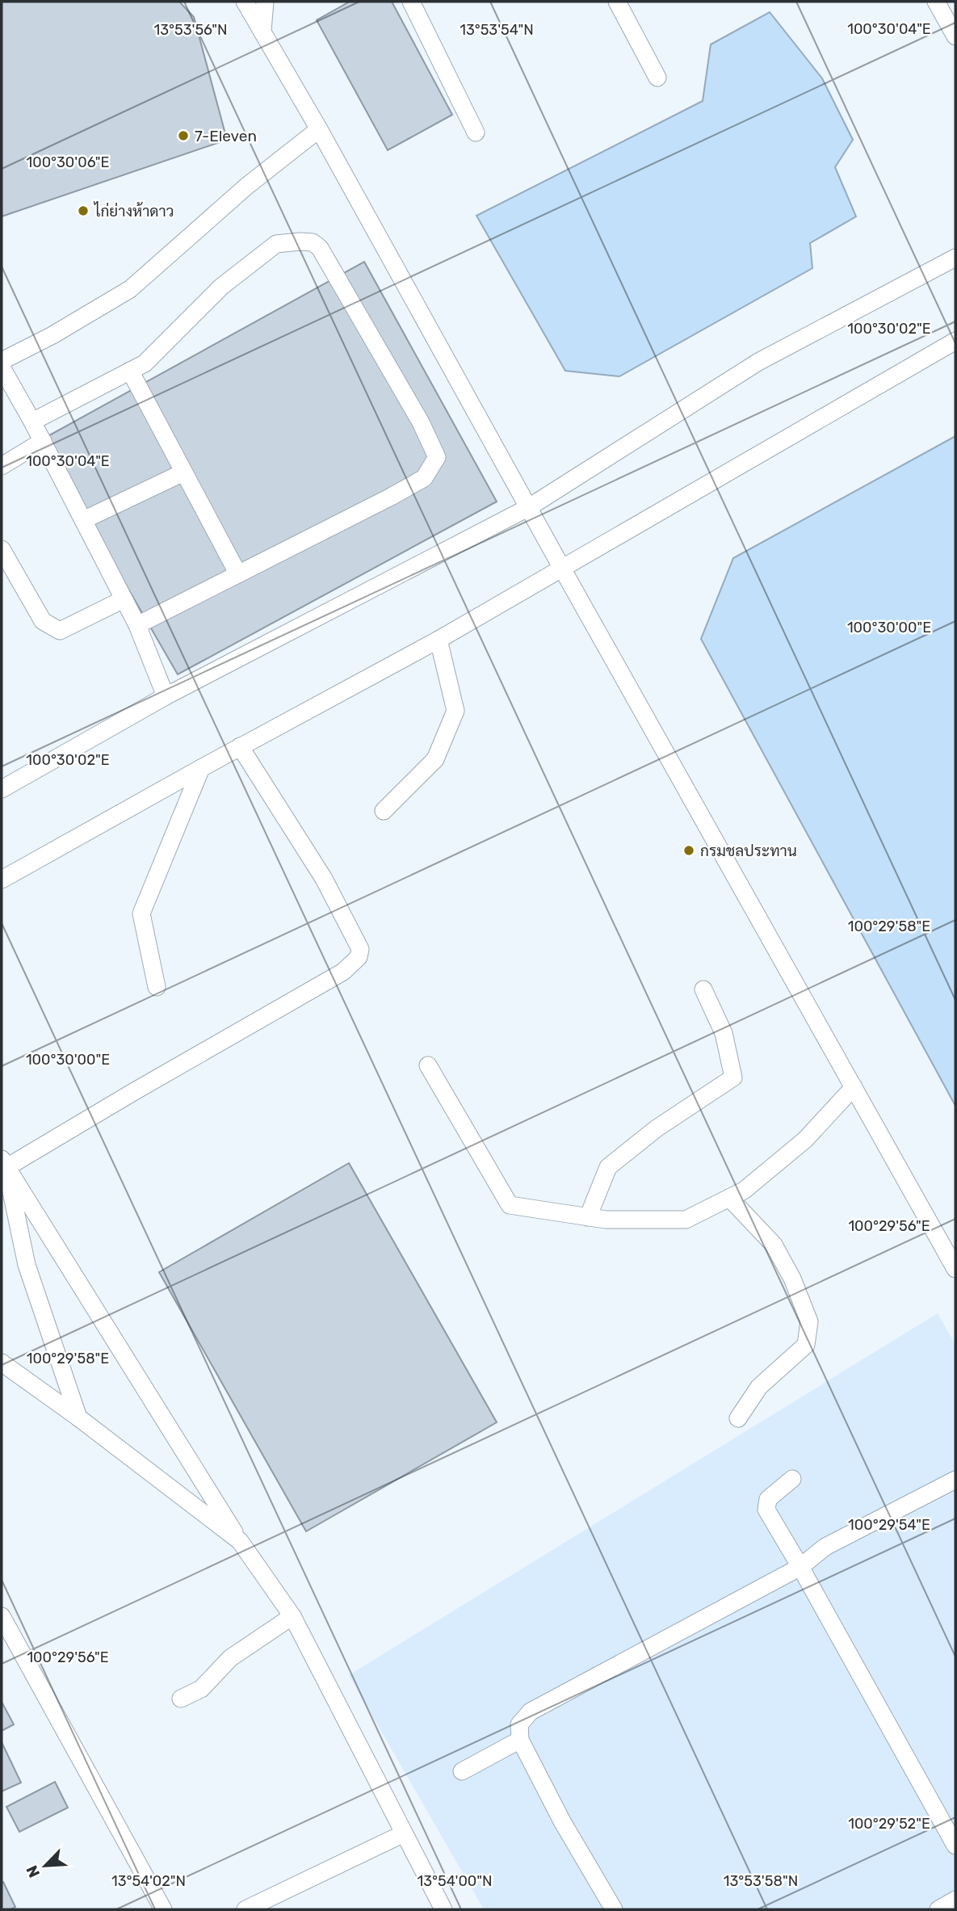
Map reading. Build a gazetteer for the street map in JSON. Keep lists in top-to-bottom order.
{
  "places": ["7-Eleven", "ไก่ย่างห้าดาว", "กรมชลประทาน"],
  "north": "bottom left",
  "coordinates": [
    "100°30'04\"E",
    "13°53'56\"N",
    "13°53'54\"N",
    "100°30'06\"E",
    "100°30'02\"E",
    "100°30'00\"E",
    "100°29'58\"E",
    "100°29'56\"E",
    "100°29'54\"E",
    "100°29'52\"E",
    "13°54'02\"N",
    "13°54'00\"N",
    "13°53'58\"N"
  ]
}
